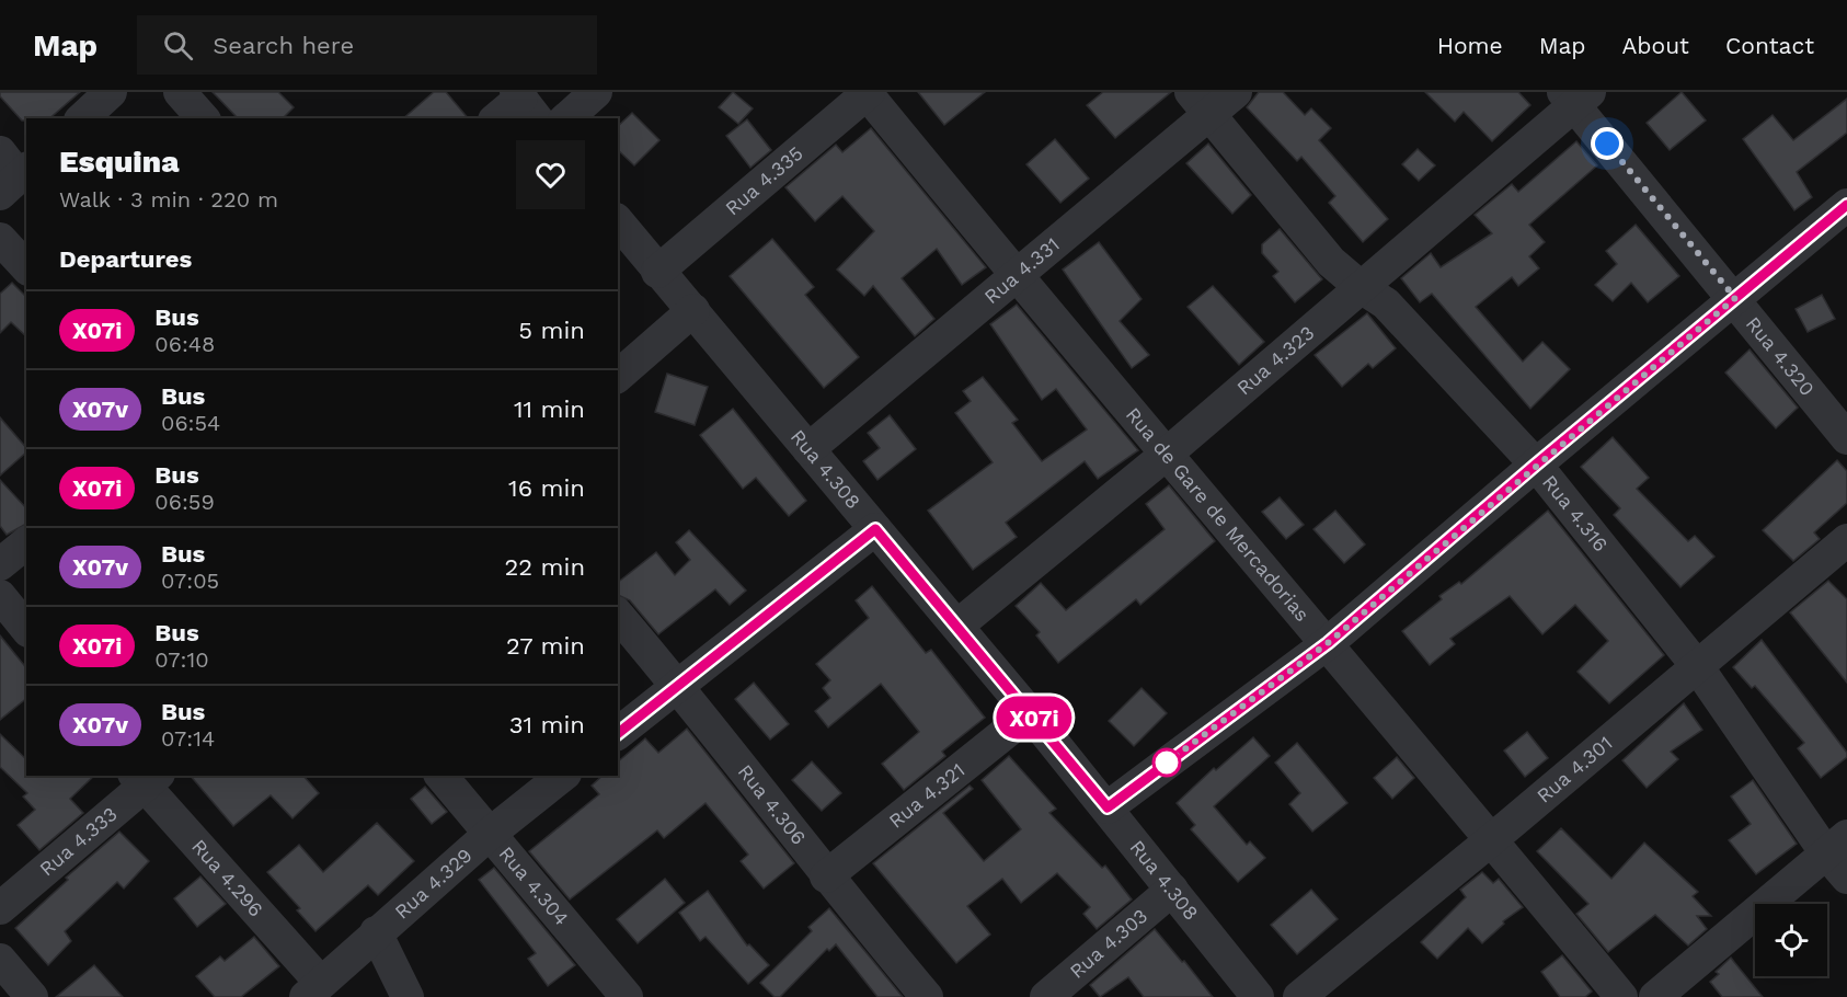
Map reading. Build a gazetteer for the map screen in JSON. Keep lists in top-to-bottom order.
{
  "streets": {
    "street": [
      "Rua 4.335",
      "Rua 4.331",
      "Rua 4.320",
      "Rua 4.323",
      "Rua 4.308",
      "Rua 4.316",
      "Rua de Gare de Mercadorias",
      "Rua 4.301",
      "Rua 4.321",
      "Rua 4.306",
      "Rua 4.333",
      "Rua 4.296",
      "Rua 4.329",
      "Rua 4.304",
      "Rua 4.303"
    ]
  },
  "crossings": [
    ["Rua 4.335", "Rua 4.308"],
    ["Rua 4.335", "Rua de Gare de Mercadorias"],
    ["Rua 4.331", "Rua 4.308"],
    ["Rua 4.331", "Rua 4.316"],
    ["Rua 4.331", "Rua de Gare de Mercadorias"],
    ["Rua 4.320", "Rua 4.323"],
    ["Rua 4.323", "Rua 4.308"],
    ["Rua 4.323", "Rua 4.316"],
    ["Rua 4.323", "Rua de Gare de Mercadorias"],
    ["Rua 4.308", "Rua 4.321"],
    ["Rua 4.308", "Rua 4.303"],
    ["Rua 4.316", "Rua 4.301"],
    ["Rua de Gare de Mercadorias", "Rua 4.301"],
    ["Rua 4.321", "Rua 4.306"],
    ["Rua 4.333", "Rua 4.296"],
    ["Rua 4.296", "Rua 4.329"],
    ["Rua 4.329", "Rua 4.304"]
  ],
  "lines": ["bus line X07i"],
  "page": {
    "header": "Map",
    "search": "Search here",
    "nav": [
      "Home",
      "Map",
      "About",
      "Contact"
    ],
    "on_map": "X07i",
    "heading": [
      ["Esquina", "Walk · 3 min · 220 m"],
      "Departures"
    ],
    "list": [
      {
        "mark": "X07i",
        "name": "Bus",
        "note": "06:48",
        "value": "5 min"
      },
      {
        "mark": "X07v",
        "name": "Bus",
        "note": "06:54",
        "value": "11 min"
      },
      {
        "mark": "X07i",
        "name": "Bus",
        "note": "06:59",
        "value": "16 min"
      },
      {
        "mark": "X07v",
        "name": "Bus",
        "note": "07:05",
        "value": "22 min"
      },
      {
        "mark": "X07i",
        "name": "Bus",
        "note": "07:10",
        "value": "27 min"
      },
      {
        "mark": "X07v",
        "name": "Bus",
        "note": "07:14",
        "value": "31 min"
      }
    ]
  }
}
